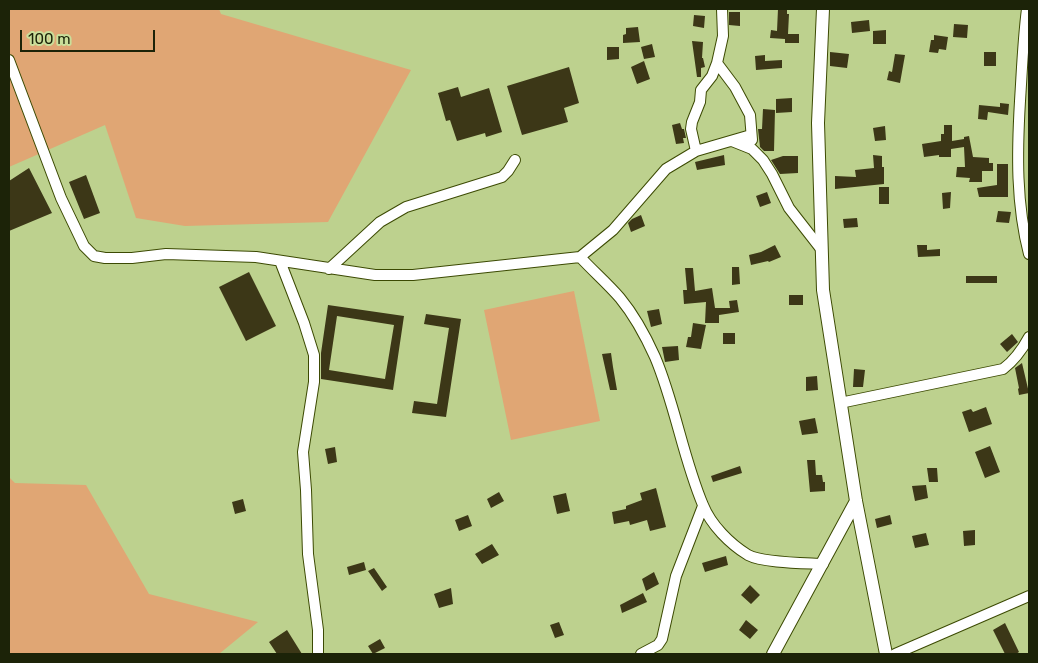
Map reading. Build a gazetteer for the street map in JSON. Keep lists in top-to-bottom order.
{
  "scale_bar": "100 m"
}
